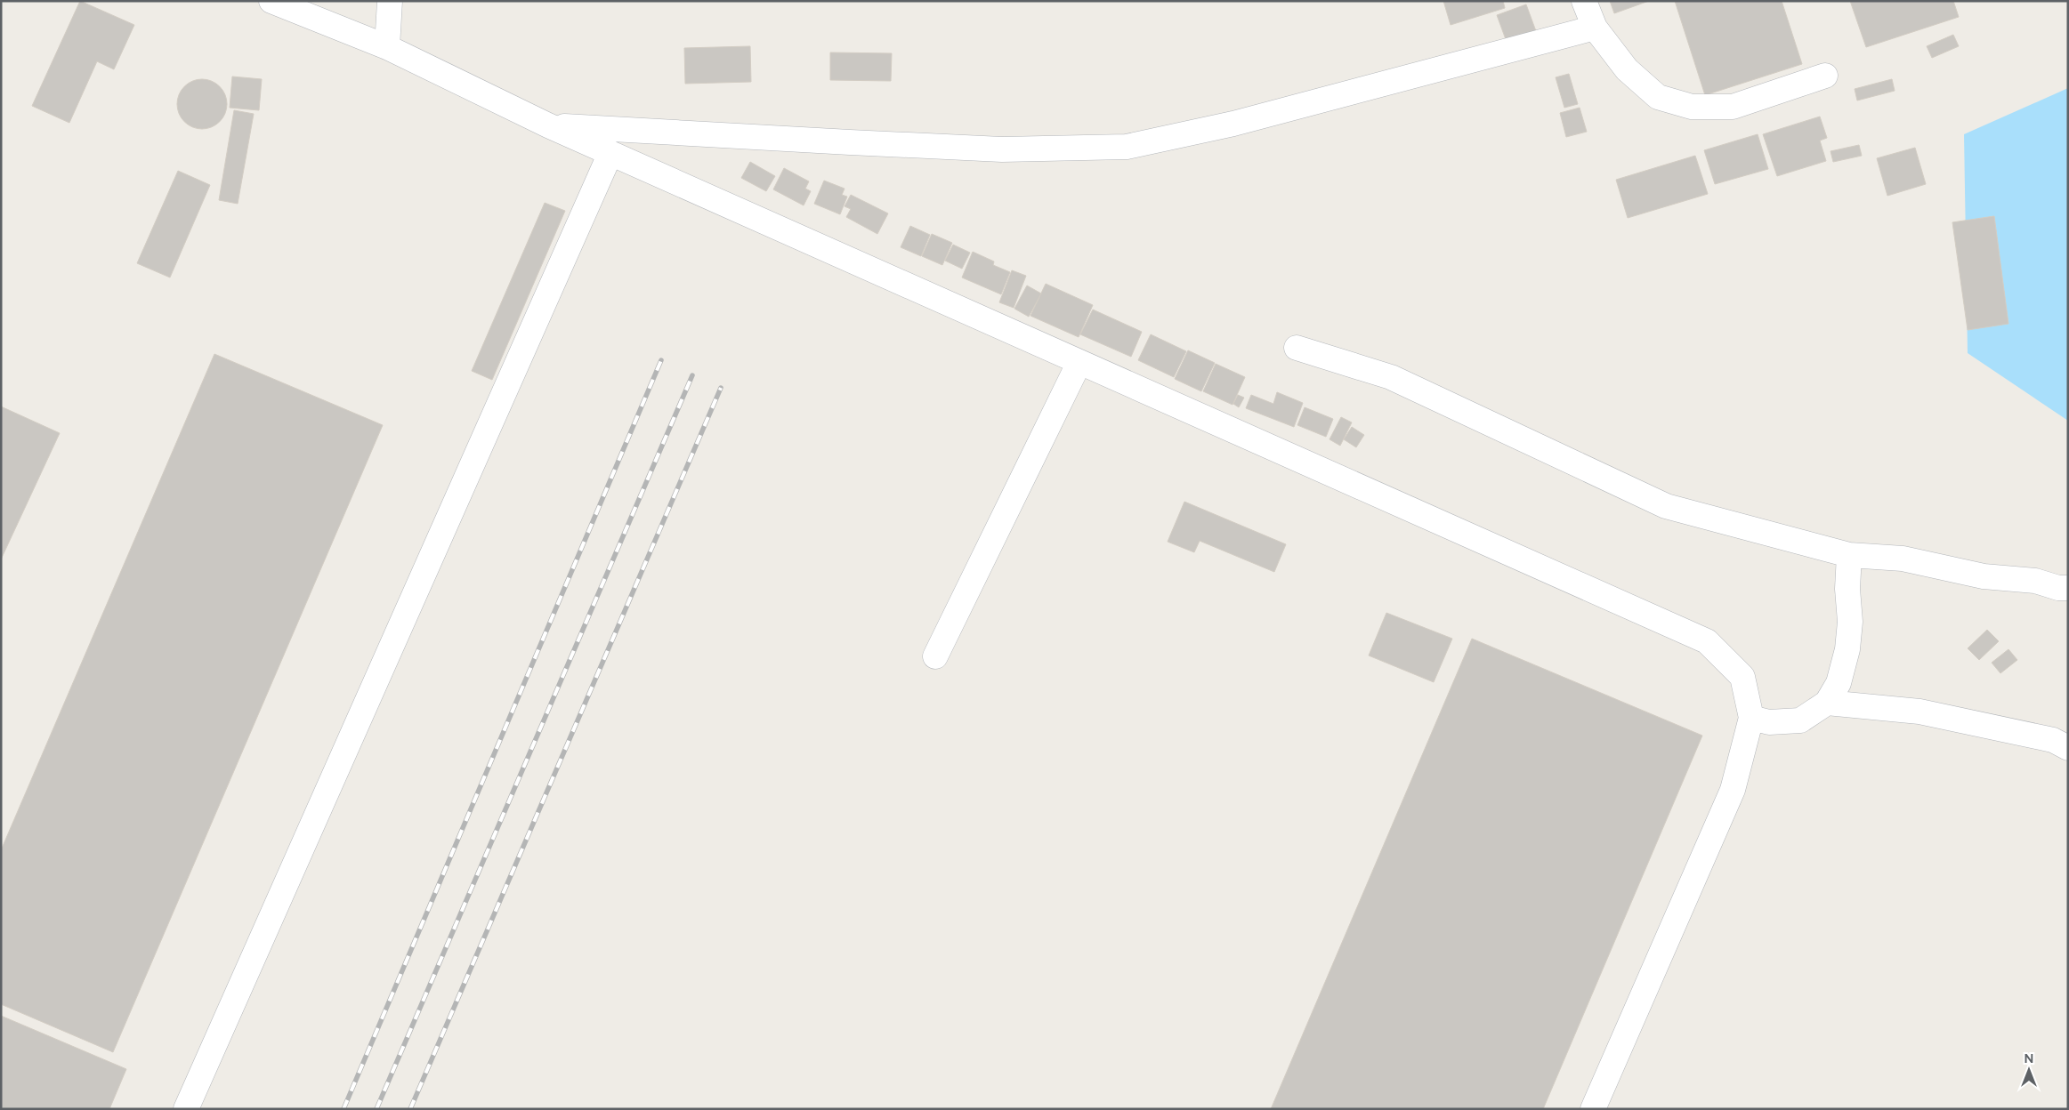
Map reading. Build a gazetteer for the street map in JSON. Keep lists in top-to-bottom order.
{
  "north": "top"
}
